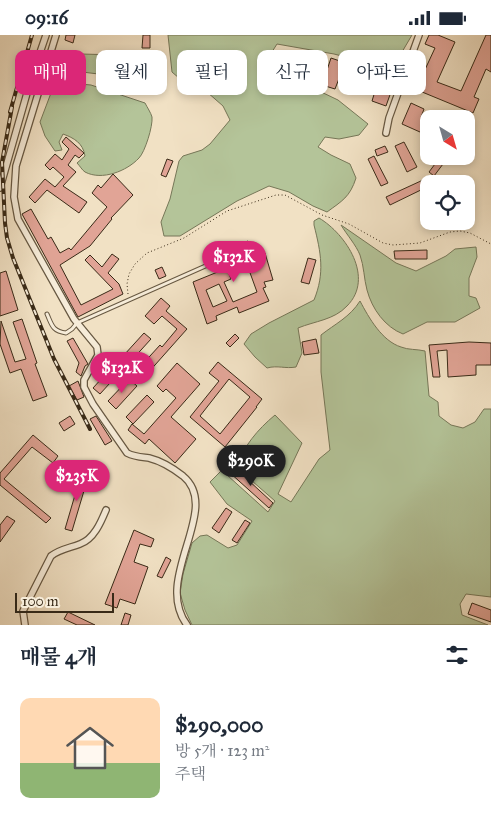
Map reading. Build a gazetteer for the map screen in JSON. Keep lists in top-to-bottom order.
{
  "scale_bar": "100 m",
  "north": "bottom right",
  "page": {
    "status": "09:16",
    "chip": [
      "매매",
      "월세",
      "필터",
      "신규",
      "아파트"
    ],
    "price": [
      "$132K",
      "$132K",
      "$290K",
      "$235K"
    ],
    "scale": "100 m",
    "heading": "매물 4개",
    "list": [
      {
        "name": "$290,000",
        "note": "방 5개 · 123 m² · 주택"
      }
    ]
  }
}
